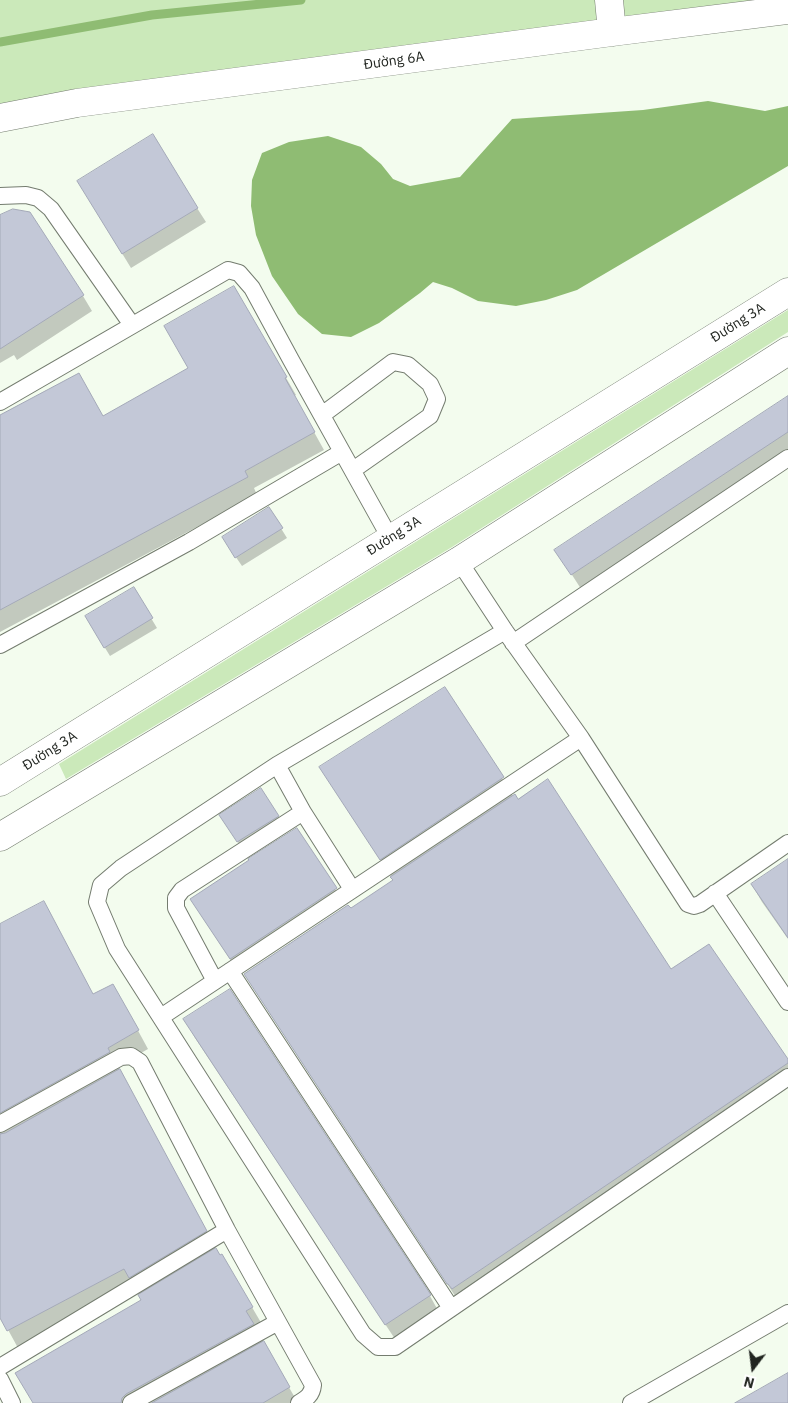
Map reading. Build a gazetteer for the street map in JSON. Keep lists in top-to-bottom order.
{
  "streets": {
    "street": ["Đường 6A", "Đường 3A"]
  },
  "north": "bottom"
}
